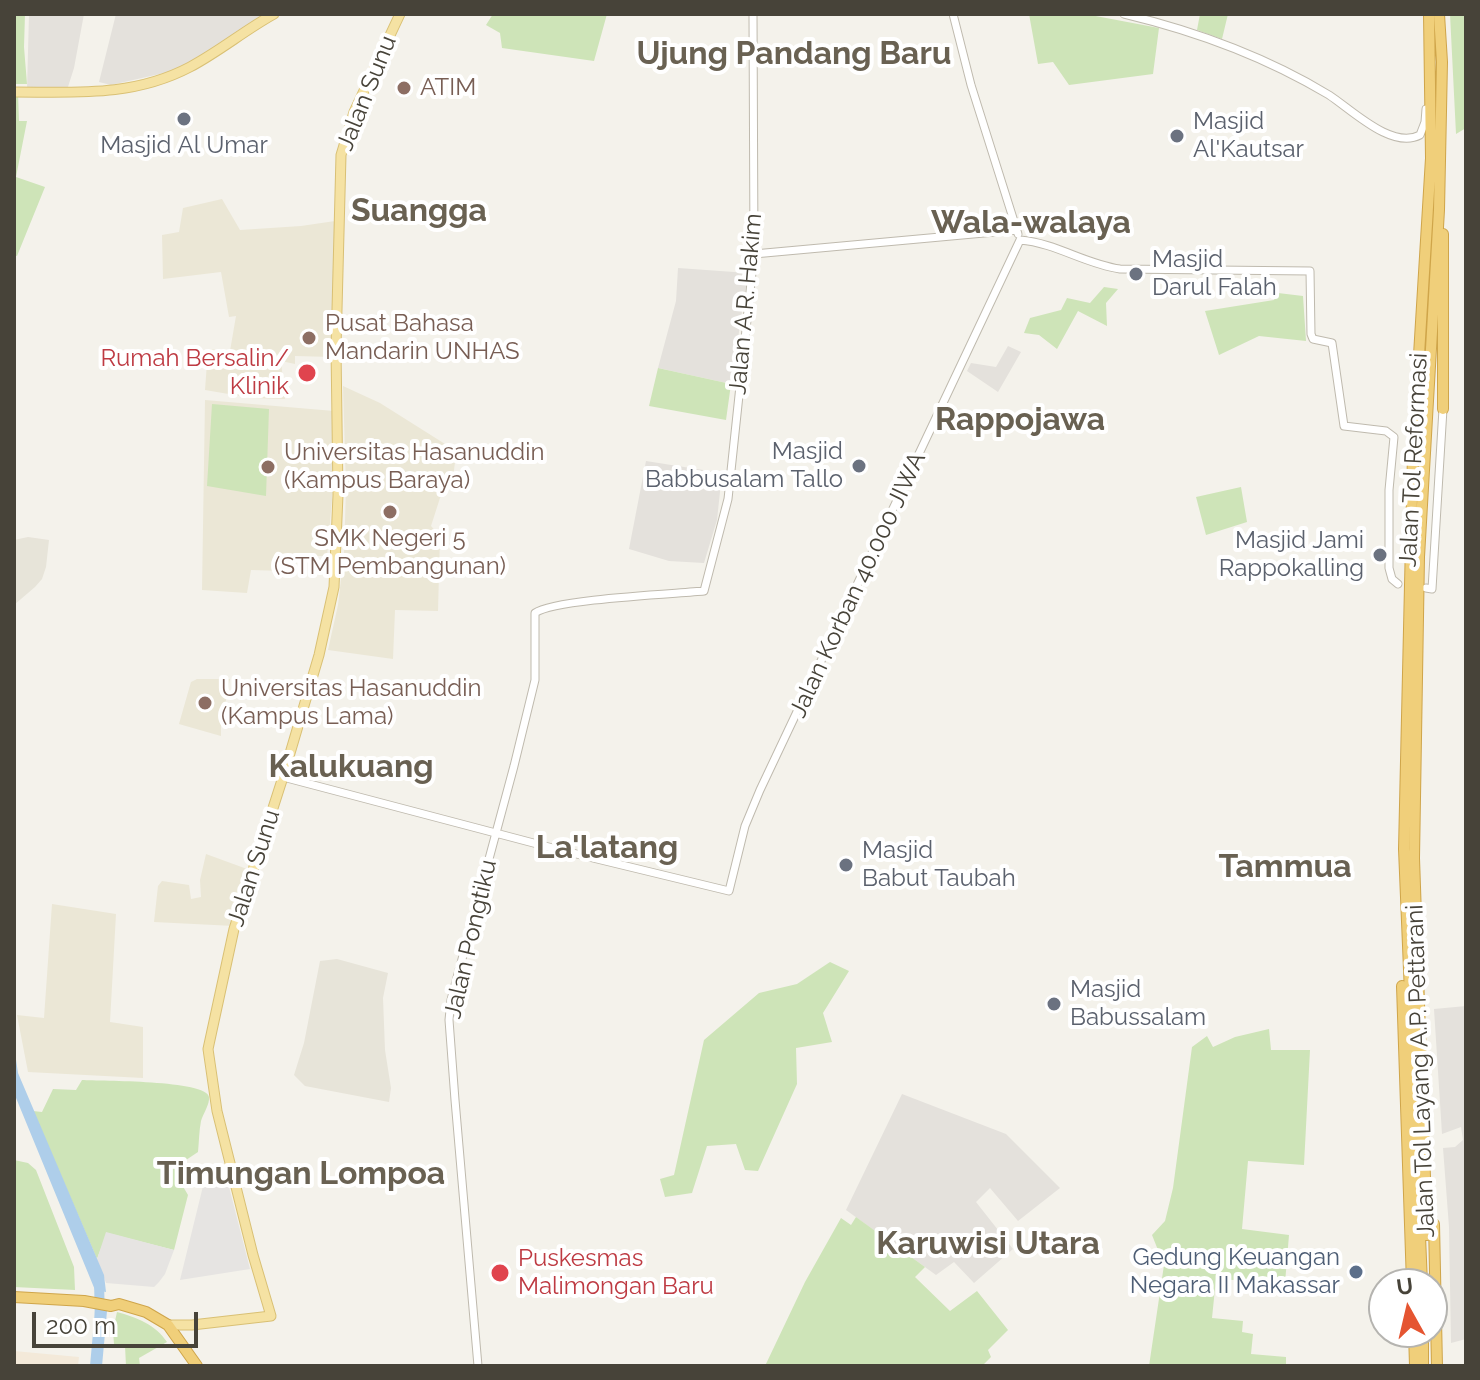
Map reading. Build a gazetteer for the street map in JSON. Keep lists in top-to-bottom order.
{
  "streets": {
    "highway": ["Jalan Tol Reformasi", "Jalan Tol Layang A.P. Pettarani"],
    "main road": ["Jalan Sunu"],
    "street": ["Jalan A.R. Hakim", "Jalan Korban 40.000 JIWA", "Jalan Pongtiku"]
  },
  "crossings": [
    ["Jalan A.R. Hakim", "Jalan Pongtiku"],
    ["Jalan Tol Reformasi", "Jalan Tol Layang A.P. Pettarani"],
    ["Jalan Korban 40.000 JIWA", "Jalan Pongtiku"]
  ],
  "districts": [
    "Ujung Pandang Baru",
    "Suangga",
    "Wala-walaya",
    "Rappojawa",
    "Kalukuang",
    "La'latang",
    "Tammua",
    "Timungan Lompoa",
    "Karuwisi Utara"
  ],
  "places": [
    "ATIM",
    "Masjid Al Umar",
    "Masjid Al'Kautsar",
    "Masjid Darul Falah",
    "Pusat Bahasa Mandarin UNHAS",
    "Rumah Bersalin/ Klinik",
    "Masjid Babbusalam Tallo",
    "Universitas Hasanuddin (Kampus Baraya)",
    "SMK Negeri 5 (STM Pembangunan)",
    "Masjid Jami Rappokalling",
    "Universitas Hasanuddin (Kampus Lama)",
    "Masjid Babut Taubah",
    "Masjid Babussalam",
    "Gedung Keuangan Negara II Makassar",
    "Puskesmas Malimongan Baru"
  ],
  "scale_bar": "200 m",
  "north": "top"
}
